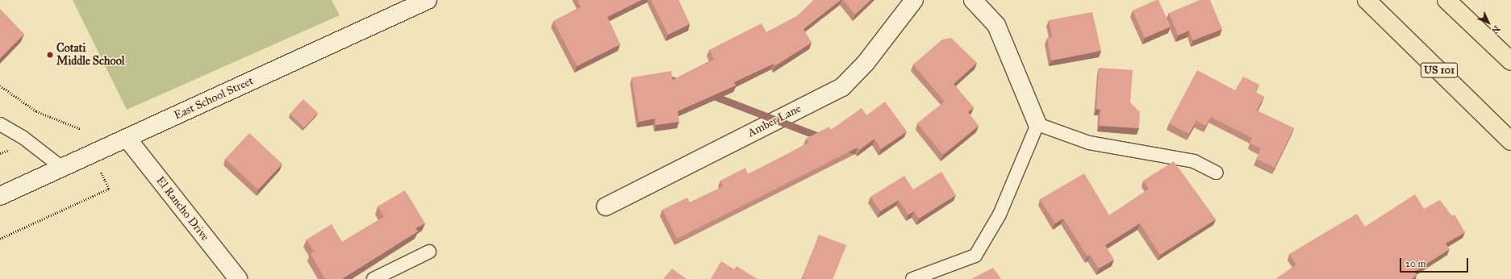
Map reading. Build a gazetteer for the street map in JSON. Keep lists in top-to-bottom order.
{
  "streets": {
    "highway": ["US 101"],
    "street": ["East School Street", "Amber Lane", "El Rancho Drive"]
  },
  "crossings": [
    ["East School Street", "El Rancho Drive"]
  ],
  "places": ["Cotati Middle School"],
  "scale_bar": "20 m",
  "north": "bottom right"
}
